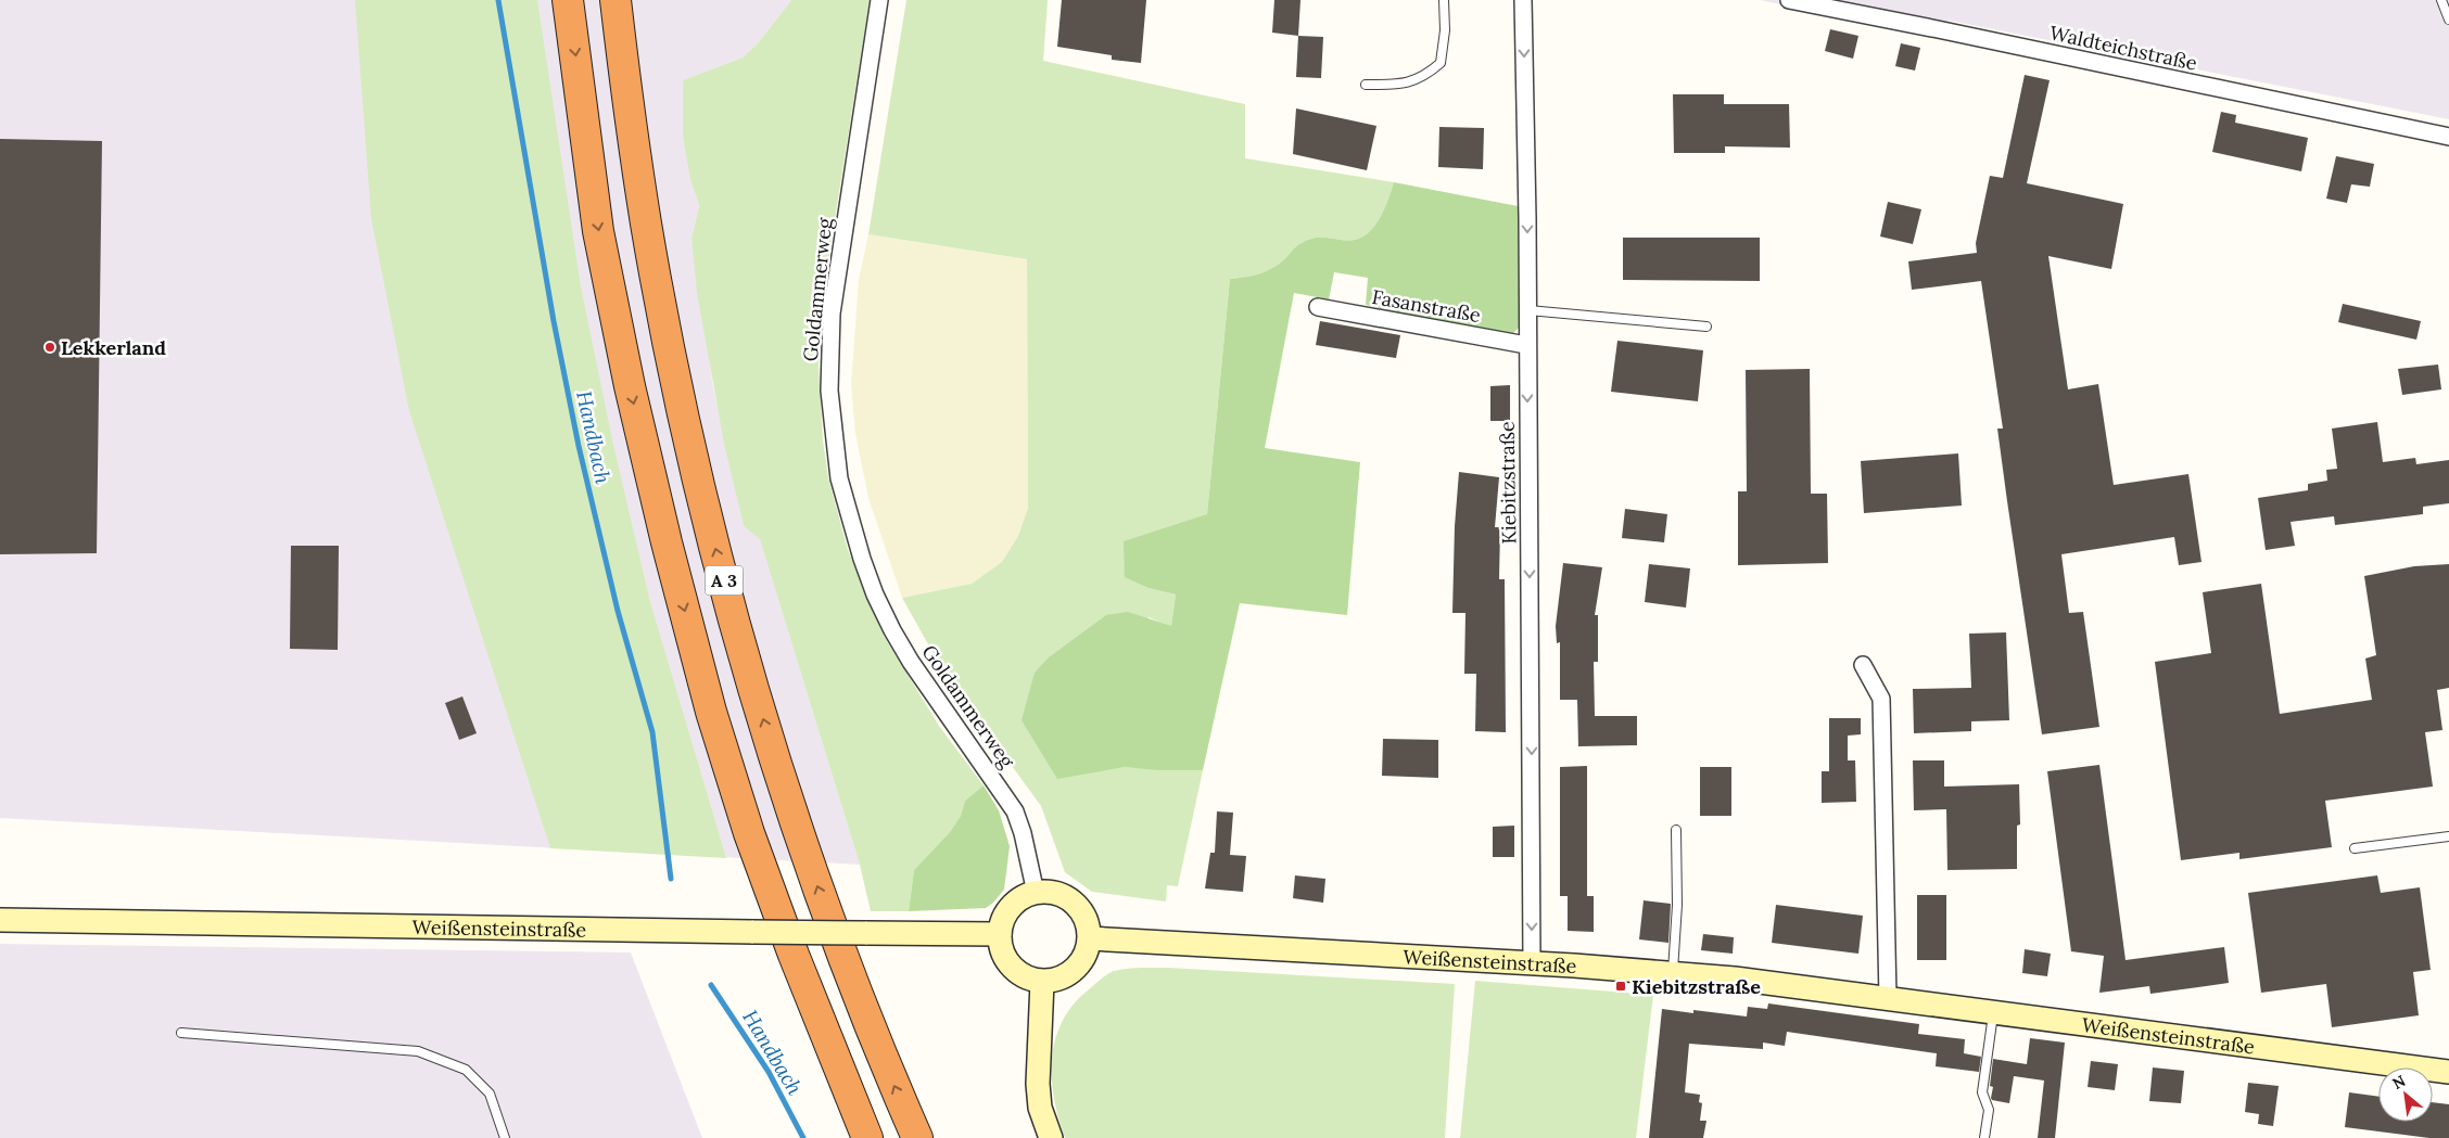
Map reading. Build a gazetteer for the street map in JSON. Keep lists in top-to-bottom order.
{
  "streets": {
    "highway": ["A 3"],
    "street": [
      "Waldteichstraße",
      "Goldammerweg",
      "Fasanstraße",
      "Kiebitzstraße",
      "Weißensteinstraße"
    ]
  },
  "crossings": [
    ["Goldammerweg", "Weißensteinstraße"],
    ["Fasanstraße", "Kiebitzstraße"],
    ["Kiebitzstraße", "Weißensteinstraße"]
  ],
  "one_way": ["Kiebitzstraße"],
  "water": ["Handbach"],
  "places": {
    "other": ["Lekkerland"],
    "transit": ["Kiebitzstraße"]
  },
  "north": "top left"
}
